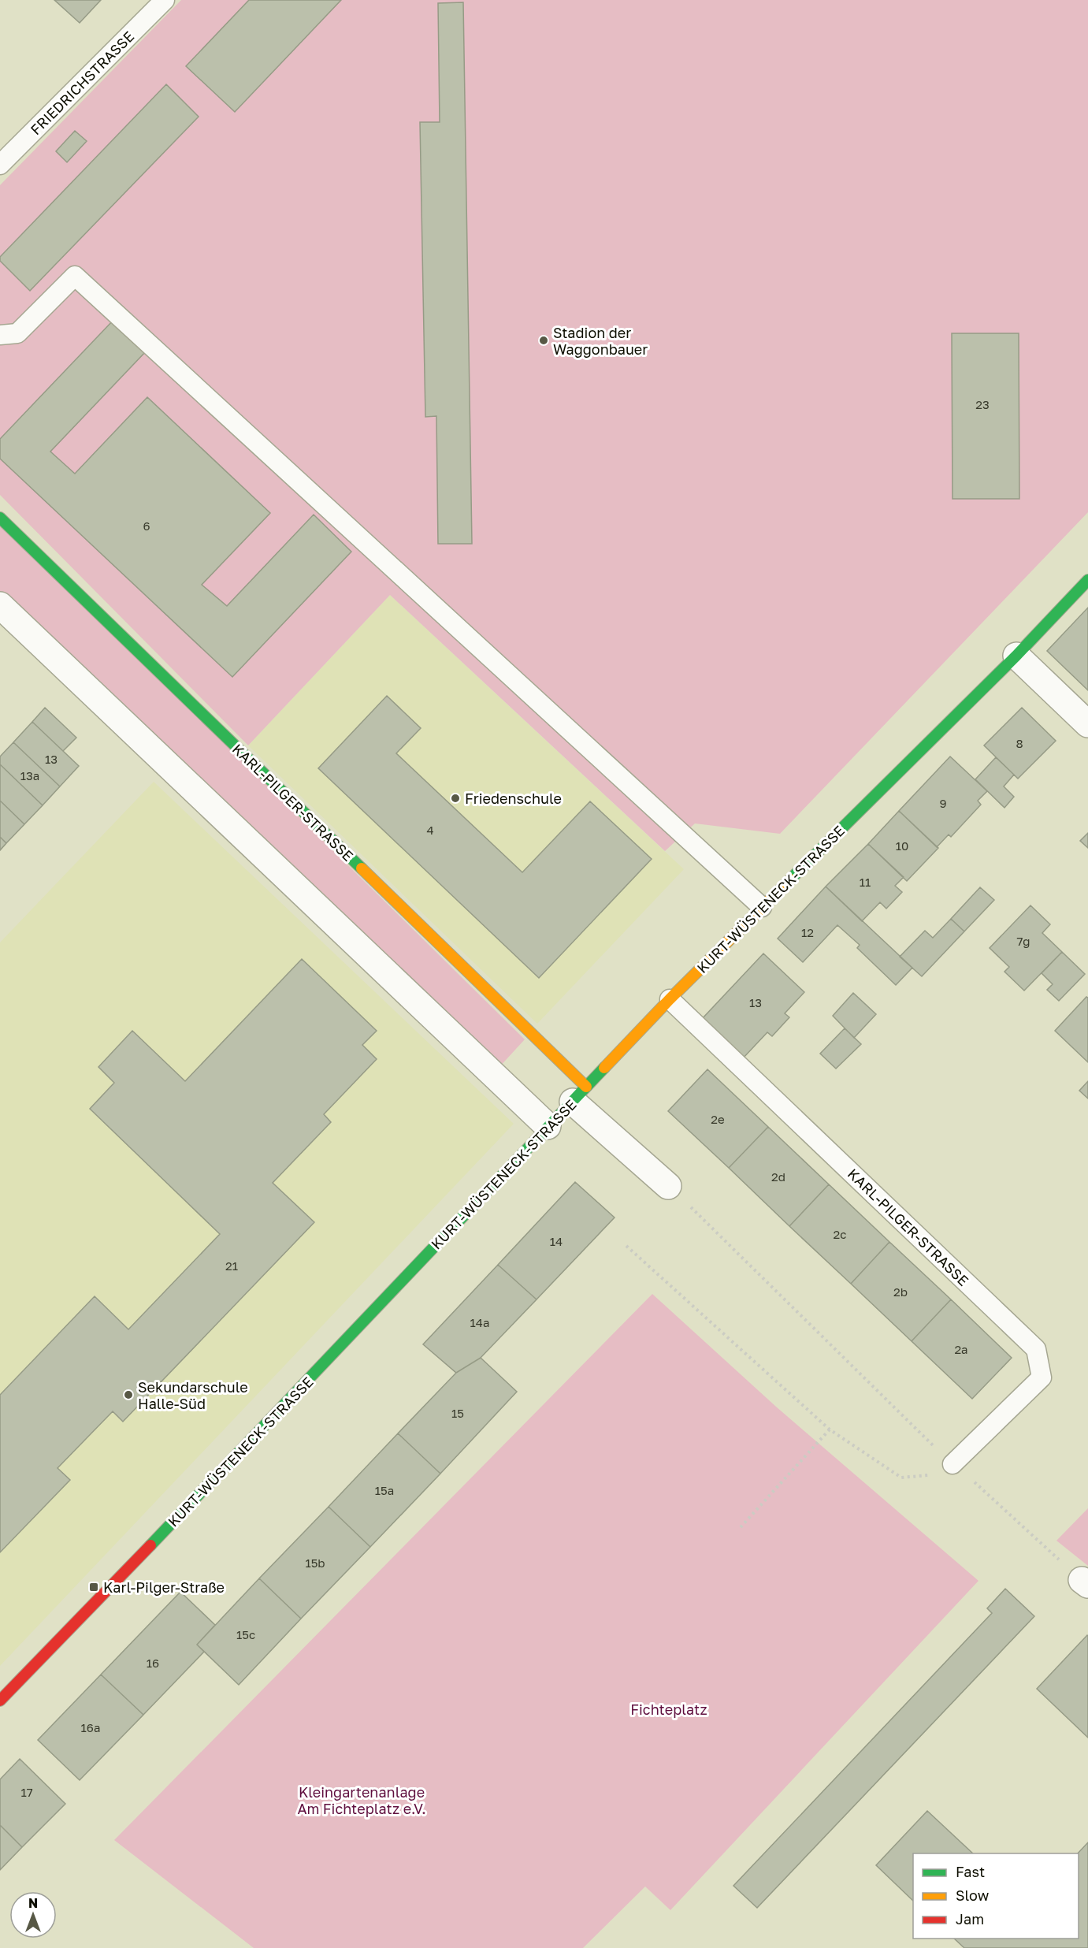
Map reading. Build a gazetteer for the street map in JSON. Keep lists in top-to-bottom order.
{
  "streets": {
    "street": ["KARL-PILGER-STRASSE", "KURT-WÜSTENECK-STRASSE"],
    "lane": ["FRIEDRICHSTRASSE"]
  },
  "crossings": [
    ["KARL-PILGER-STRASSE", "KURT-WÜSTENECK-STRASSE"]
  ],
  "parks": ["Fichteplatz", "Kleingartenanlage Am Fichteplatz e.V."],
  "places": {
    "other": ["Stadion der Waggonbauer", "Friedenschule", "Sekundarschule Halle-Süd"],
    "transit": ["Karl-Pilger-Straße"]
  },
  "house_numbers": [
    "23",
    "6",
    "8",
    "13",
    "13a",
    "9",
    "4",
    "10",
    "11",
    "12",
    "7g",
    "13",
    "2e",
    "2d",
    "2c",
    "14",
    "21",
    "2b",
    "14a",
    "2a",
    "15",
    "15a",
    "15b",
    "15c",
    "16",
    "16a",
    "17"
  ],
  "legend": ["Fast", "Slow", "Jam"],
  "north": "top"
}
